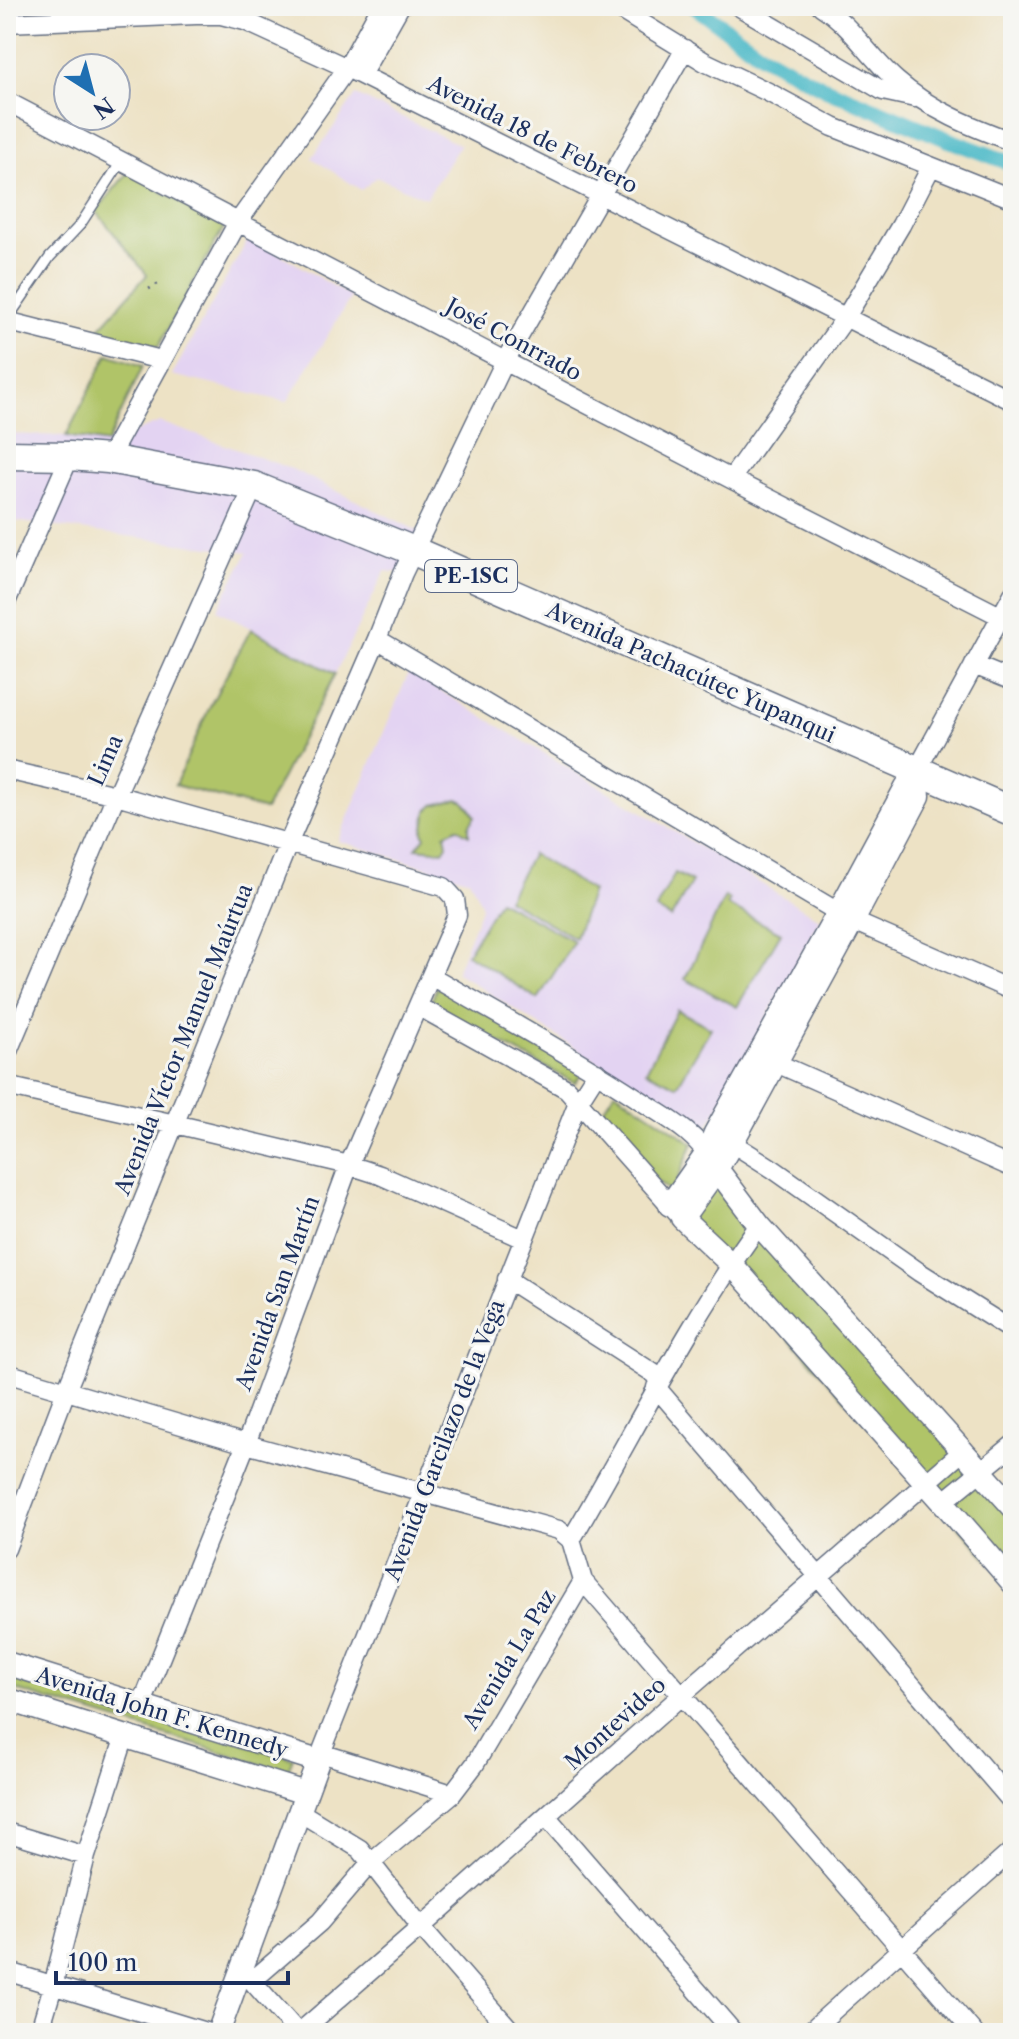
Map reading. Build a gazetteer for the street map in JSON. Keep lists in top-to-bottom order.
{
  "streets": {
    "main road": ["PE-1SC", "Avenida Pachacútec Yupanqui"],
    "street": [
      "Avenida 18 de Febrero",
      "José Conrrado",
      "Lima",
      "Avenida Víctor Manuel Maúrtua",
      "Avenida San Martín",
      "Avenida Garcilazo de la Vega",
      "Avenida La Paz",
      "Avenida John F. Kennedy",
      "Montevideo"
    ]
  },
  "crossings": [
    ["Avenida 18 de Febrero", "Avenida Víctor Manuel Maúrtua"],
    ["José Conrrado", "Avenida Víctor Manuel Maúrtua"],
    ["PE-1SC", "Avenida Pachacútec Yupanqui"],
    ["Avenida Pachacútec Yupanqui", "Lima"],
    ["Avenida Pachacútec Yupanqui", "Avenida Víctor Manuel Maúrtua"],
    ["Avenida Víctor Manuel Maúrtua", "Avenida San Martín"],
    ["Avenida San Martín", "Avenida John F. Kennedy"],
    ["Avenida Garcilazo de la Vega", "Avenida La Paz"],
    ["Avenida Garcilazo de la Vega", "Avenida John F. Kennedy"]
  ],
  "scale_bar": "100 m",
  "north": "bottom right"
}
